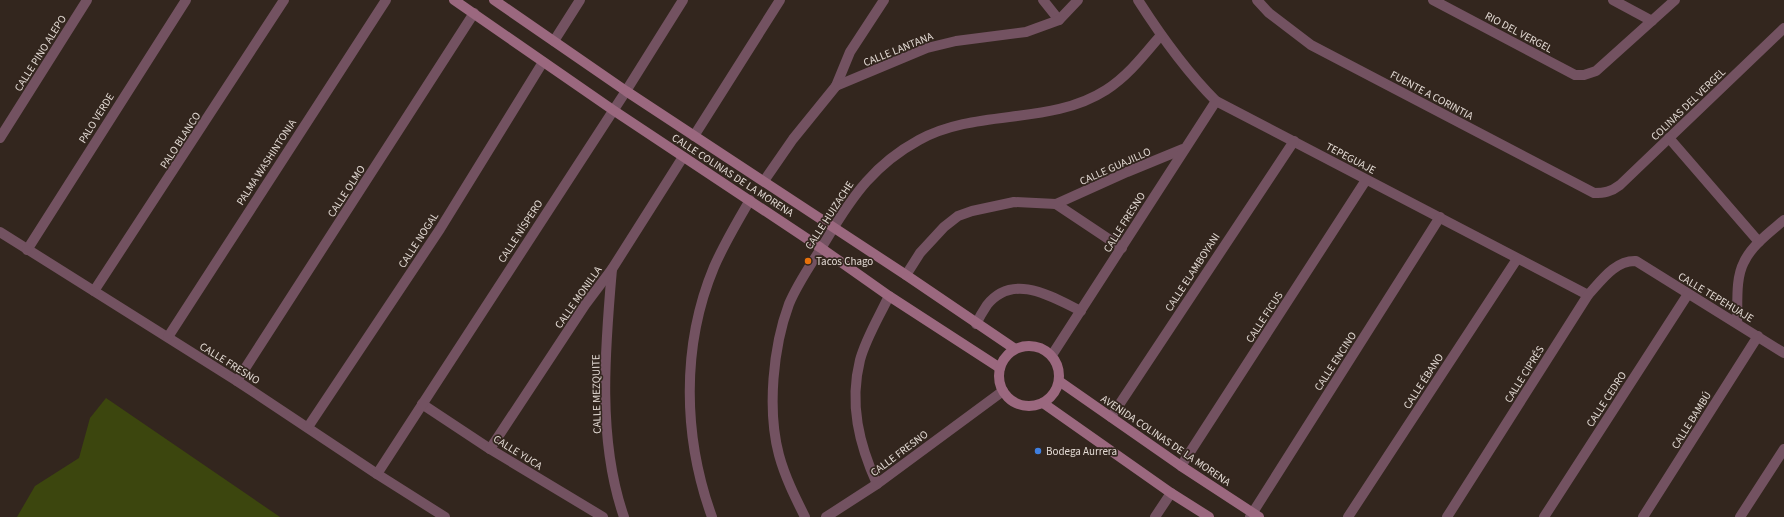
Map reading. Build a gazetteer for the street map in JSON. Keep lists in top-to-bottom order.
{
  "streets": {
    "street": [
      "RIO DEL VERGEL",
      "CALLE LANTANA",
      "CALLE PINO ALEPO",
      "FUENTE A CORINTIA",
      "COLINAS DEL VERGEL",
      "PALO VERDE",
      "PALO BLANCO",
      "TEPEGUAJE",
      "PALMA WASHINTONIA",
      "CALLE GUAJILLO",
      "CALLE COLINAS DE LA MORENA",
      "CALLE OLMO",
      "CALLE HUIZACHE",
      "CALLE FRESNO",
      "CALLE NÍSPERO",
      "CALLE NOGAL",
      "CALLE ELAMBOYANI",
      "CALLE MONILLA",
      "CALLE TEPEHUAJE",
      "CALLE FICUS",
      "CALLE ENCINO",
      "CALLE CIPRÉS",
      "CALLE ÉBANO",
      "CALLE MEZQUITE",
      "CALLE CEDRO",
      "CALLE BAMBÚ",
      "AVENIDA COLINAS DE LA MORENA",
      "CALLE YUCA"
    ]
  },
  "crossings": [
    ["CALLE LANTANA", "CALLE COLINAS DE LA MORENA"],
    ["FUENTE A CORINTIA", "COLINAS DEL VERGEL"],
    ["PALO VERDE", "CALLE FRESNO"],
    ["PALO BLANCO", "CALLE FRESNO"],
    ["TEPEGUAJE", "CALLE HUIZACHE"],
    ["TEPEGUAJE", "CALLE FRESNO"],
    ["TEPEGUAJE", "CALLE ELAMBOYANI"],
    ["TEPEGUAJE", "CALLE FICUS"],
    ["TEPEGUAJE", "CALLE ENCINO"],
    ["TEPEGUAJE", "CALLE CIPRÉS"],
    ["TEPEGUAJE", "CALLE ÉBANO"],
    ["PALMA WASHINTONIA", "CALLE FRESNO"],
    ["CALLE GUAJILLO", "CALLE COLINAS DE LA MORENA"],
    ["CALLE GUAJILLO", "CALLE FRESNO"],
    ["CALLE COLINAS DE LA MORENA", "CALLE OLMO"],
    ["CALLE COLINAS DE LA MORENA", "CALLE HUIZACHE"],
    ["CALLE COLINAS DE LA MORENA", "CALLE FRESNO"],
    ["CALLE COLINAS DE LA MORENA", "CALLE NÍSPERO"],
    ["CALLE COLINAS DE LA MORENA", "CALLE NOGAL"],
    ["CALLE COLINAS DE LA MORENA", "CALLE MONILLA"],
    ["CALLE COLINAS DE LA MORENA", "AVENIDA COLINAS DE LA MORENA"],
    ["CALLE OLMO", "CALLE FRESNO"],
    ["CALLE FRESNO", "CALLE NÍSPERO"],
    ["CALLE FRESNO", "CALLE NOGAL"],
    ["CALLE FRESNO", "AVENIDA COLINAS DE LA MORENA"],
    ["CALLE NÍSPERO", "CALLE YUCA"],
    ["CALLE ELAMBOYANI", "AVENIDA COLINAS DE LA MORENA"],
    ["CALLE MONILLA", "CALLE MEZQUITE"],
    ["CALLE MONILLA", "CALLE YUCA"],
    ["CALLE TEPEHUAJE", "CALLE CIPRÉS"],
    ["CALLE TEPEHUAJE", "CALLE CEDRO"],
    ["CALLE TEPEHUAJE", "CALLE BAMBÚ"],
    ["CALLE FICUS", "AVENIDA COLINAS DE LA MORENA"],
    ["CALLE ENCINO", "AVENIDA COLINAS DE LA MORENA"]
  ],
  "places": ["Tacos Chago", "Bodega Aurrera"]
}
